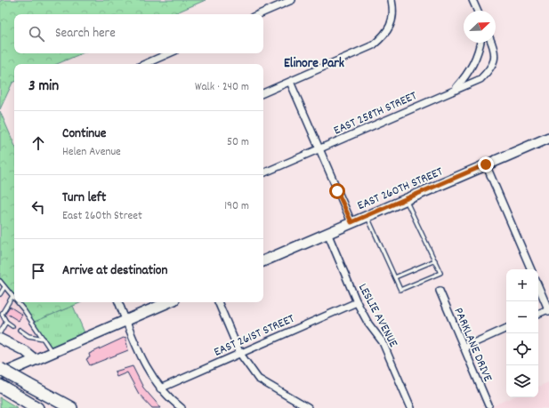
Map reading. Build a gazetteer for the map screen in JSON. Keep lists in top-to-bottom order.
{
  "streets": {
    "main road": ["EAST 260TH STREET"],
    "street": [
      "EAST 258TH STREET",
      "LESLIE AVENUE",
      "EAST 261ST STREET",
      "PARKLANE DRIVE"
    ]
  },
  "crossings": [
    ["EAST 260TH STREET", "LESLIE AVENUE"],
    ["LESLIE AVENUE", "EAST 261ST STREET"]
  ],
  "districts": ["Elinore Park"],
  "north": "top right",
  "page": {
    "search": "Search here",
    "heading": ["3 min", "Walk · 240 m"],
    "list": [
      ["Continue", "Helen Avenue", "50 m"],
      ["Turn left", "East 260th Street", "190 m"],
      "Arrive at destination"
    ],
    "map_buttons": ["+", "−"]
  }
}
